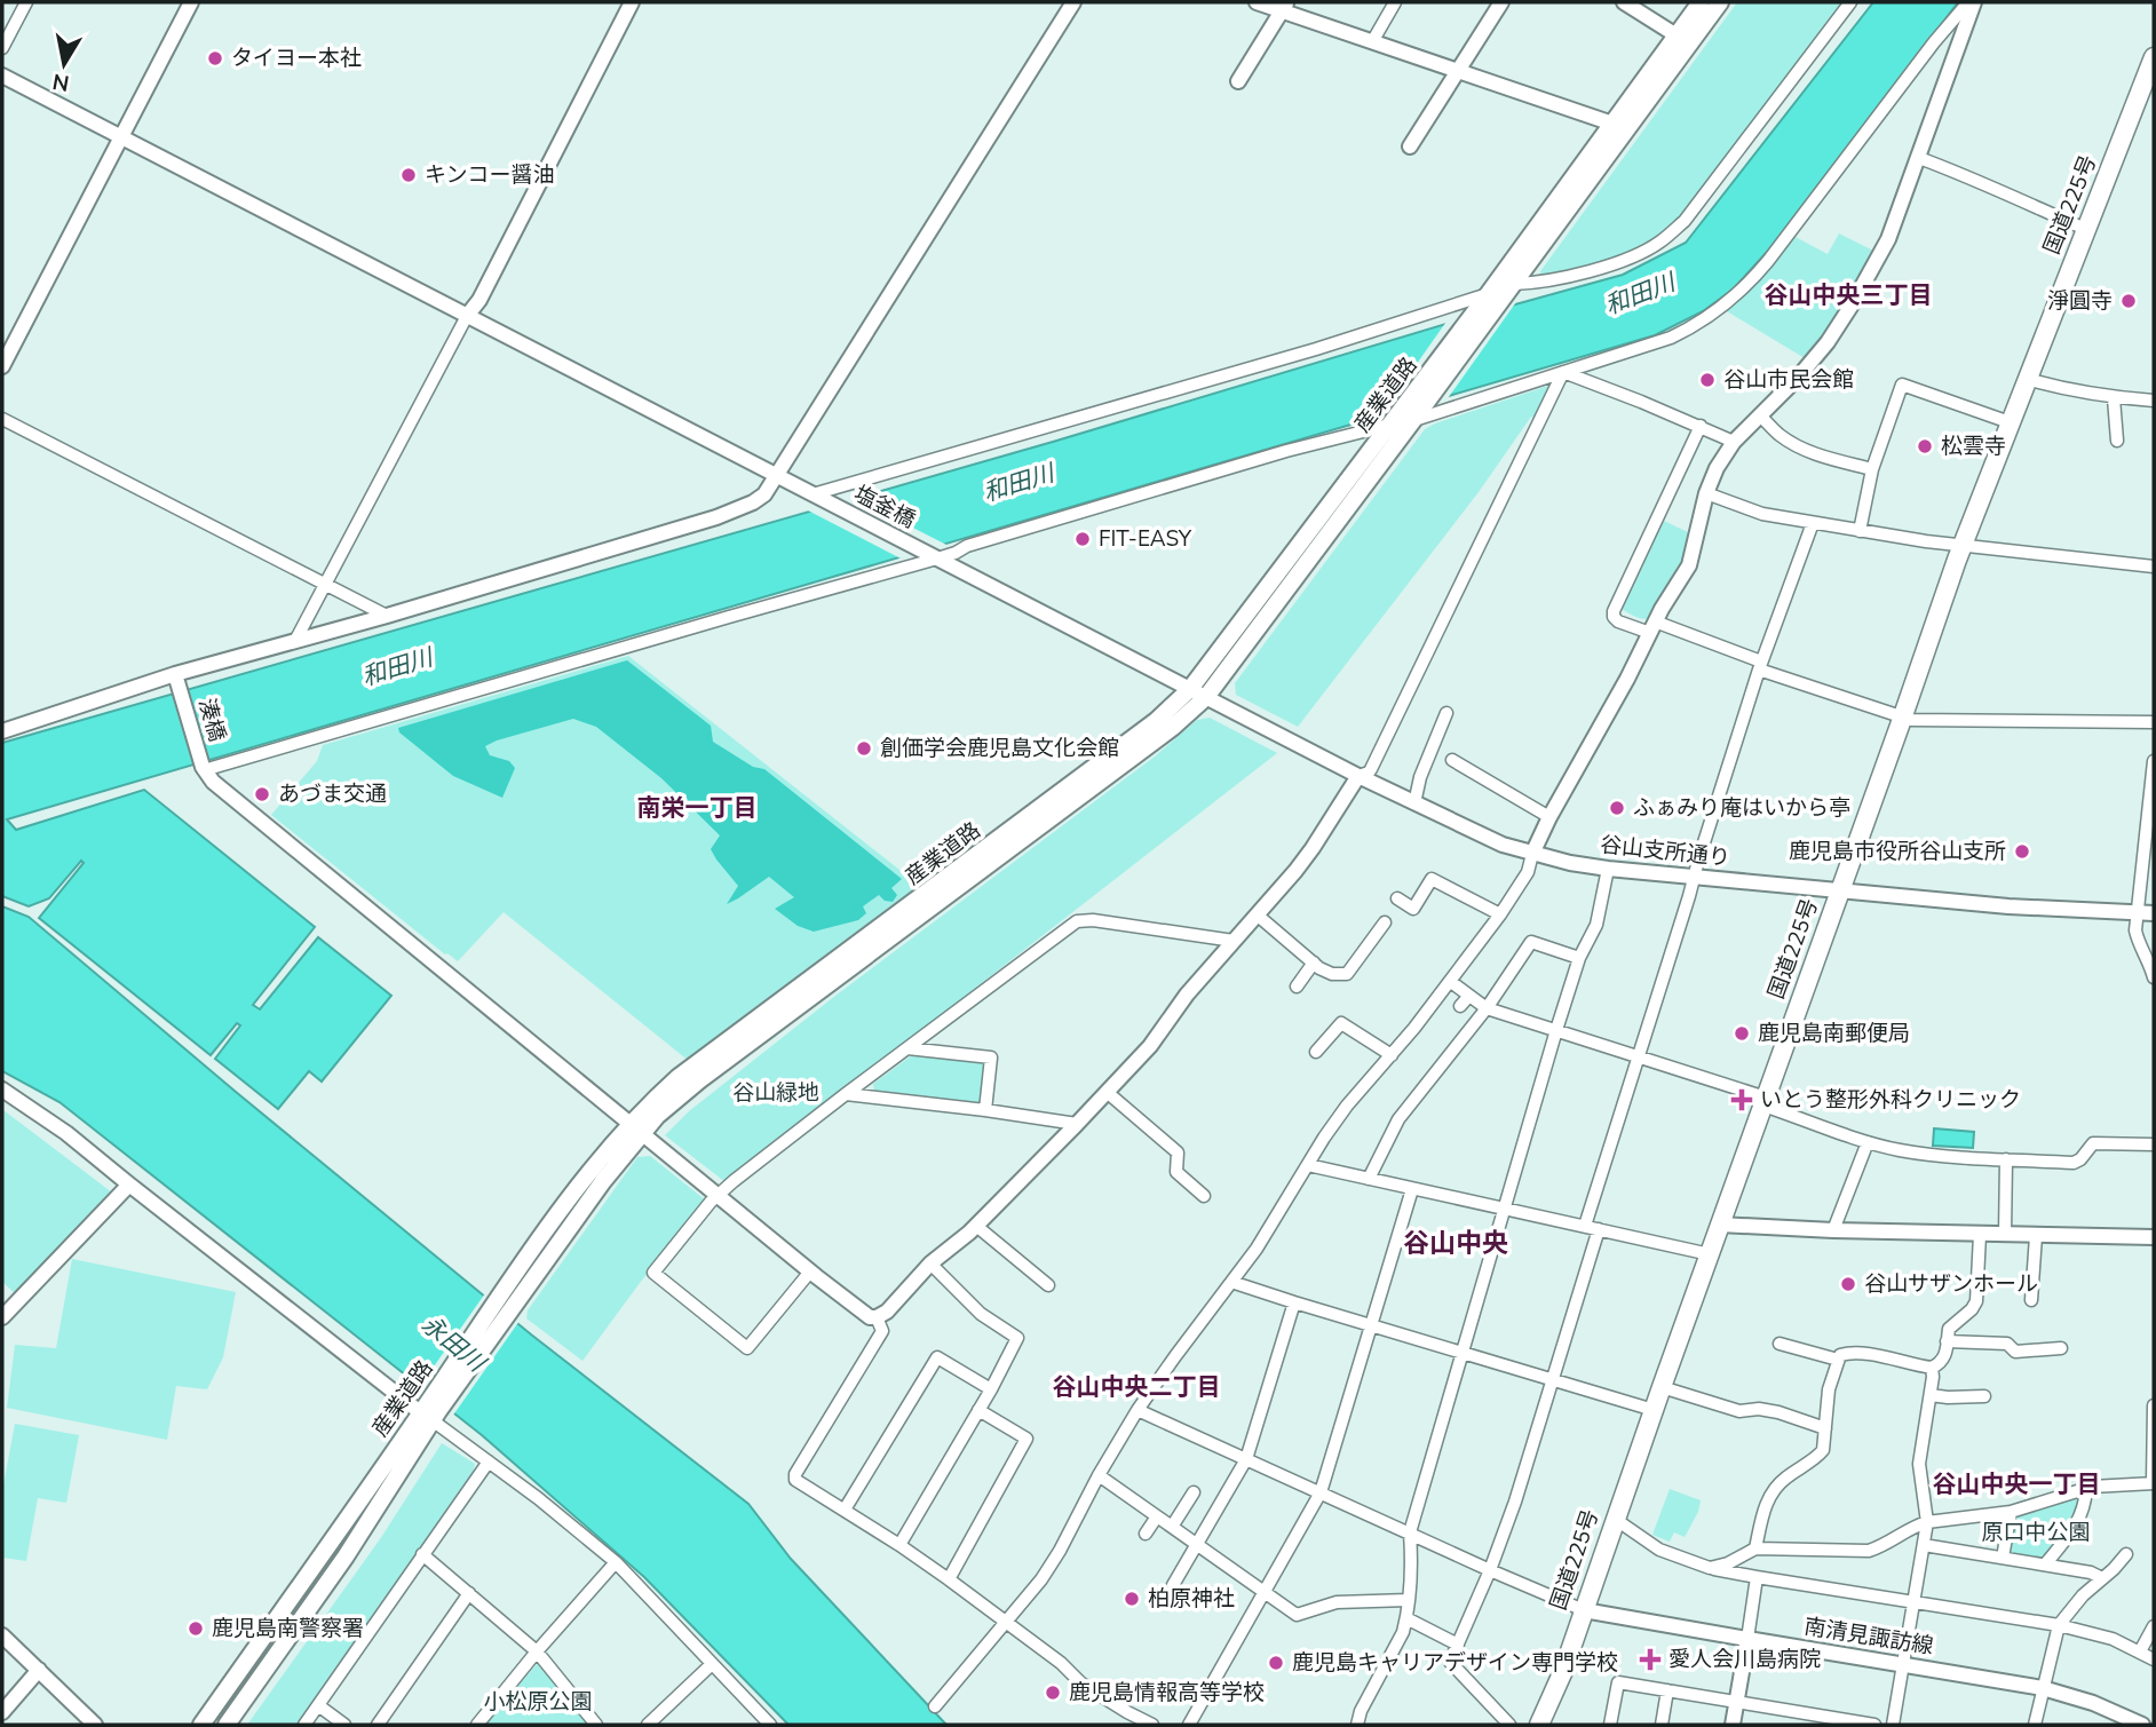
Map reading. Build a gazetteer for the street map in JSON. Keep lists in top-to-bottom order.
{
  "streets": {
    "highway": ["国道225号"],
    "main road": ["産業道路"],
    "street": [
      "塩釜橋",
      "湊橋",
      "谷山支所通り",
      "南清見諏訪線"
    ]
  },
  "crossings": [
    ["国道225号", "谷山支所通り"],
    ["国道225号", "南清見諏訪線"],
    ["産業道路", "塩釜橋"],
    ["産業道路", "谷山支所通り"],
    ["塩釜橋", "谷山支所通り"]
  ],
  "districts": [
    "谷山中央三丁目",
    "南栄一丁目",
    "谷山中央",
    "谷山中央二丁目",
    "谷山中央一丁目"
  ],
  "water": ["和田川", "永田川"],
  "parks": ["谷山緑地", "原口中公園", "小松原公園"],
  "places": {
    "other": [
      "タイヨー本社",
      "キンコー醤油",
      "淨圓寺",
      "谷山市民会館",
      "松雲寺",
      "FIT-EASY",
      "創価学会鹿児島文化会館",
      "あづま交通",
      "ふぁみり庵はいから亭",
      "鹿児島市役所谷山支所",
      "鹿児島南郵便局",
      "谷山サザンホール",
      "柏原神社",
      "鹿児島南警察署",
      "鹿児島キャリアデザイン専門学校",
      "鹿児島情報高等学校"
    ],
    "health": ["いとう整形外科クリニック", "愛人会川島病院"]
  },
  "north": "bottom"
}
